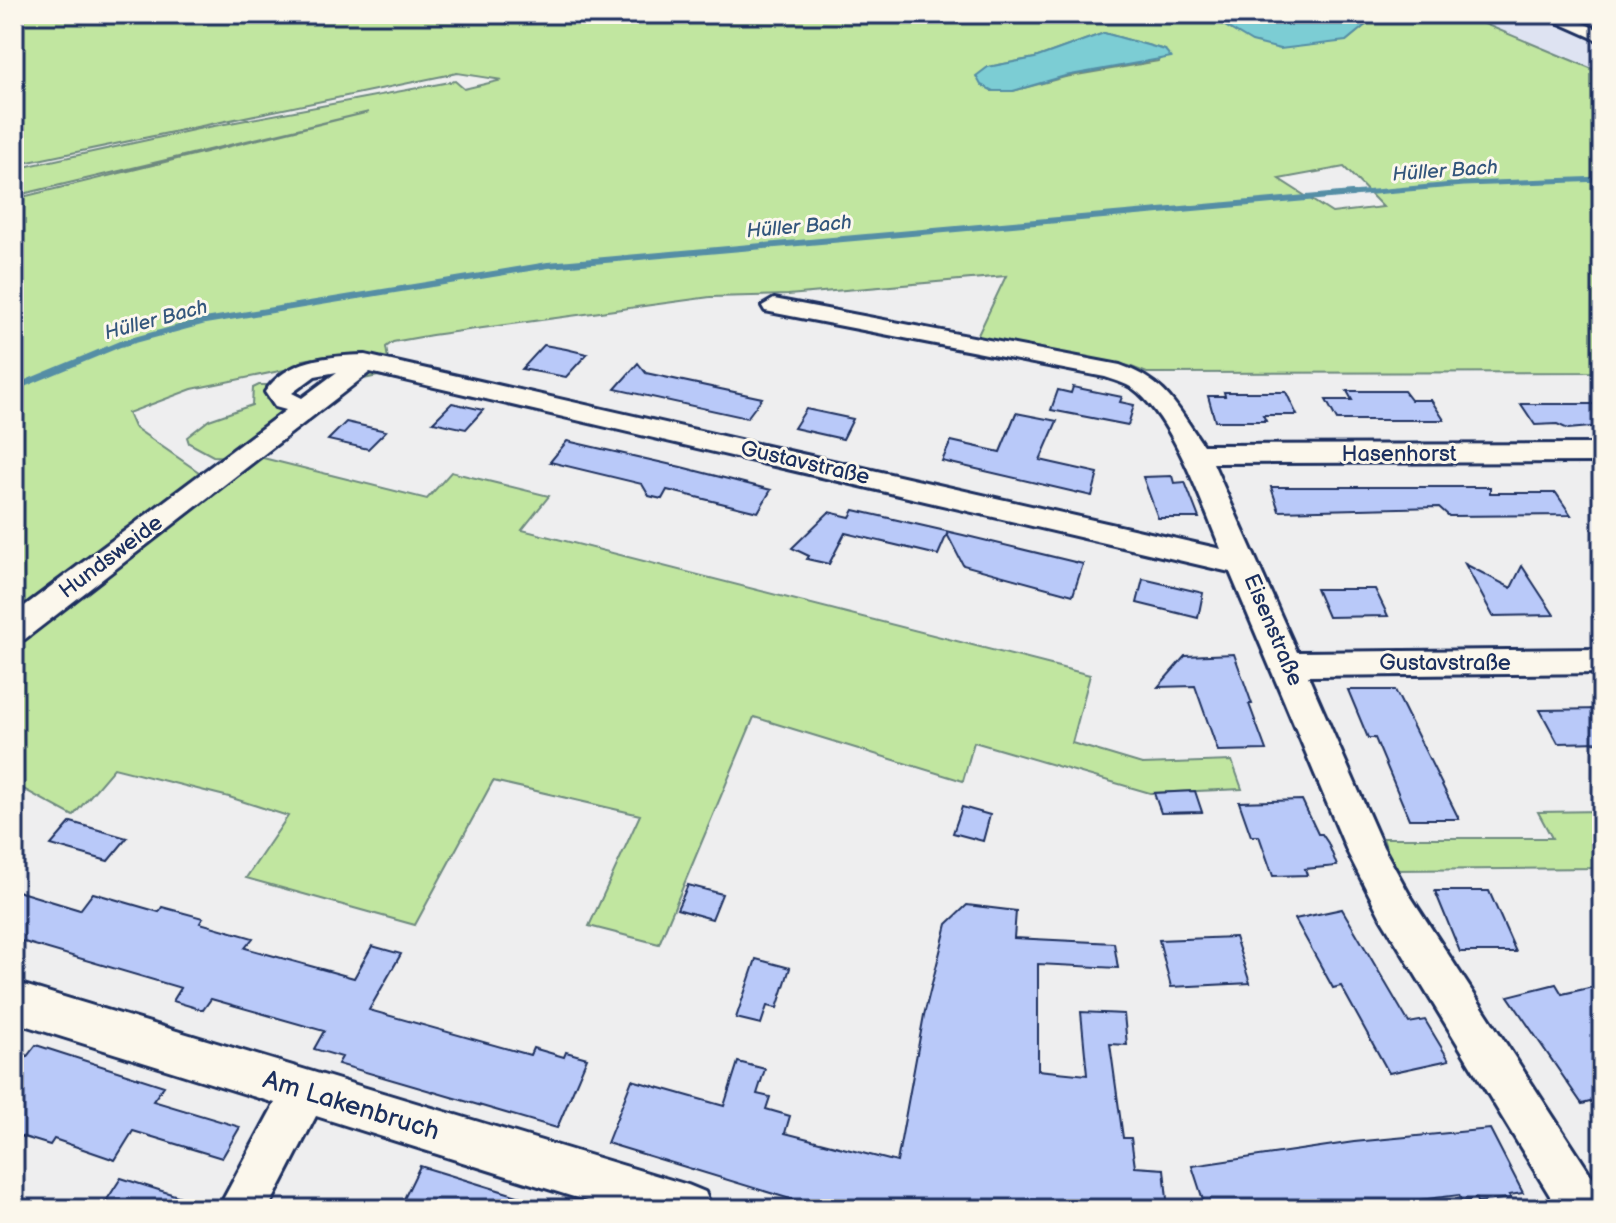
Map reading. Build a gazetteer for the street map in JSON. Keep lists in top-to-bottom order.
{
  "streets": {
    "street": [
      "Hasenhorst",
      "Gustavstraße",
      "Hundsweide",
      "Eisenstraße",
      "Am Lakenbruch"
    ]
  },
  "crossings": [
    ["Hasenhorst", "Eisenstraße"],
    ["Gustavstraße", "Hundsweide"],
    ["Gustavstraße", "Eisenstraße"]
  ],
  "water": ["Hüller Bach"]
}
